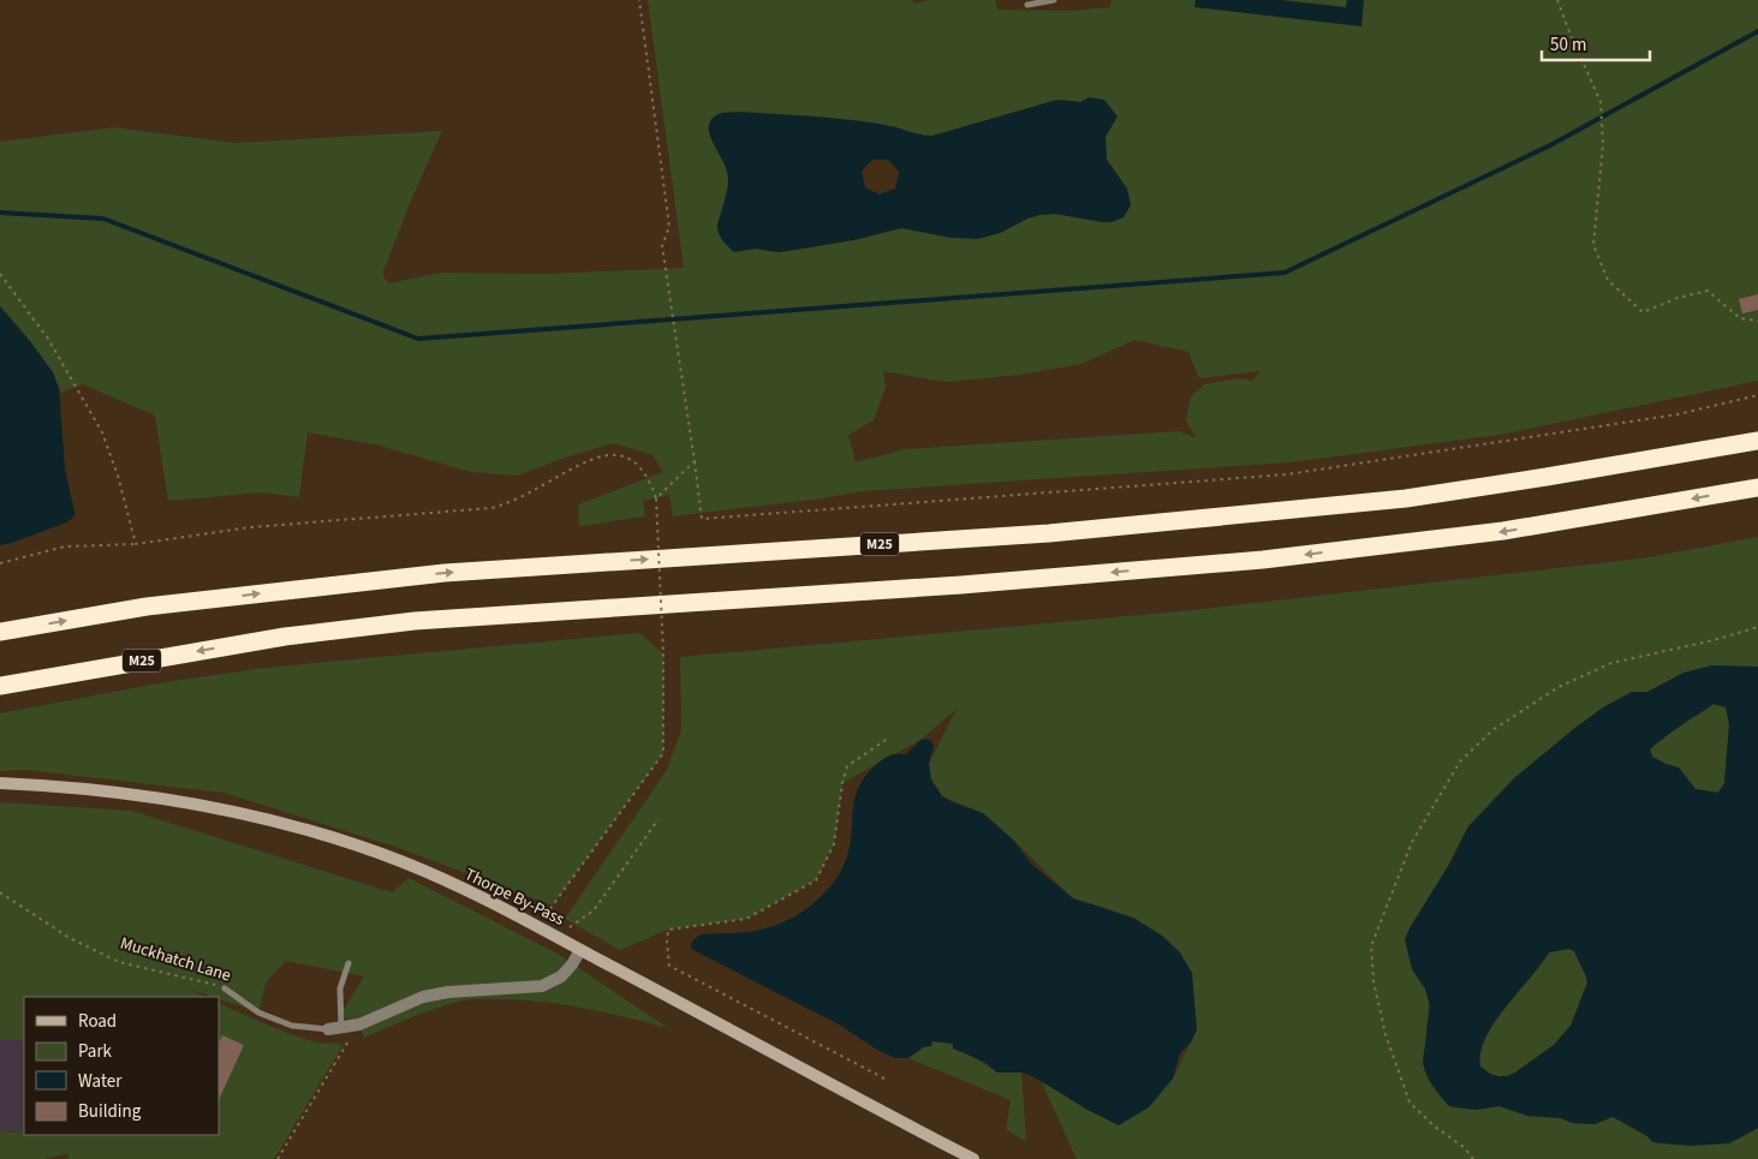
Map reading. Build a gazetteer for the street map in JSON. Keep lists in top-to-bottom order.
{
  "streets": {
    "highway": ["M25"],
    "main road": ["Thorpe By-Pass"],
    "street": ["Muckhatch Lane"]
  },
  "crossings": [
    ["Thorpe By-Pass", "Muckhatch Lane"]
  ],
  "legend": [
    "Road",
    "Park",
    "Water",
    "Building"
  ],
  "scale_bar": "50 m"
}
